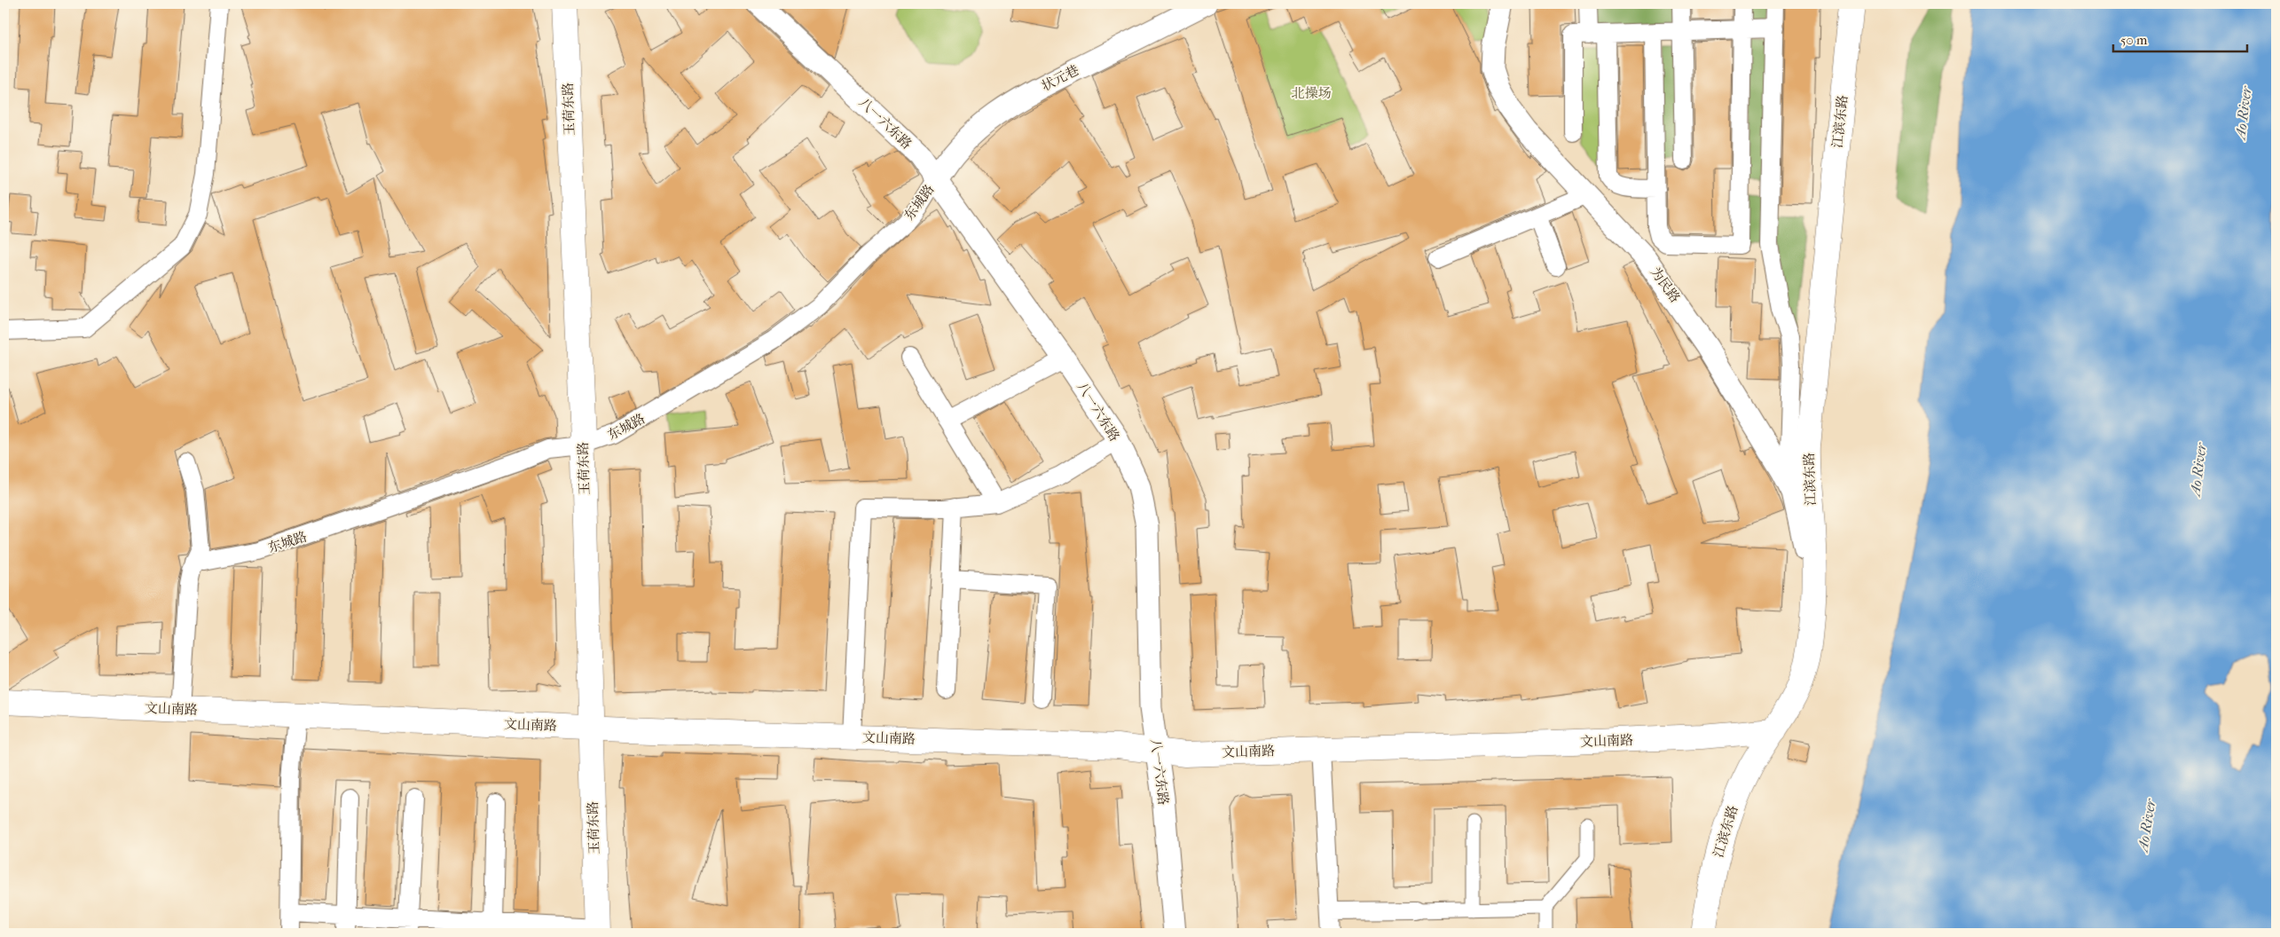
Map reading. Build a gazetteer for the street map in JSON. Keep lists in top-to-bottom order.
{
  "streets": {
    "main road": ["玉荷东路", "江滨东路", "文山南路"],
    "street": [
      "状元巷",
      "八一六东路",
      "东城路",
      "为民路"
    ]
  },
  "crossings": [
    ["状元巷", "八一六东路"],
    ["状元巷", "东城路"],
    ["玉荷东路", "东城路"],
    ["玉荷东路", "文山南路"],
    ["江滨东路", "为民路"],
    ["江滨东路", "文山南路"],
    ["八一六东路", "东城路"],
    ["八一六东路", "文山南路"]
  ],
  "water": ["Ao River"],
  "parks": ["北操场"],
  "scale_bar": "50 m"
}
